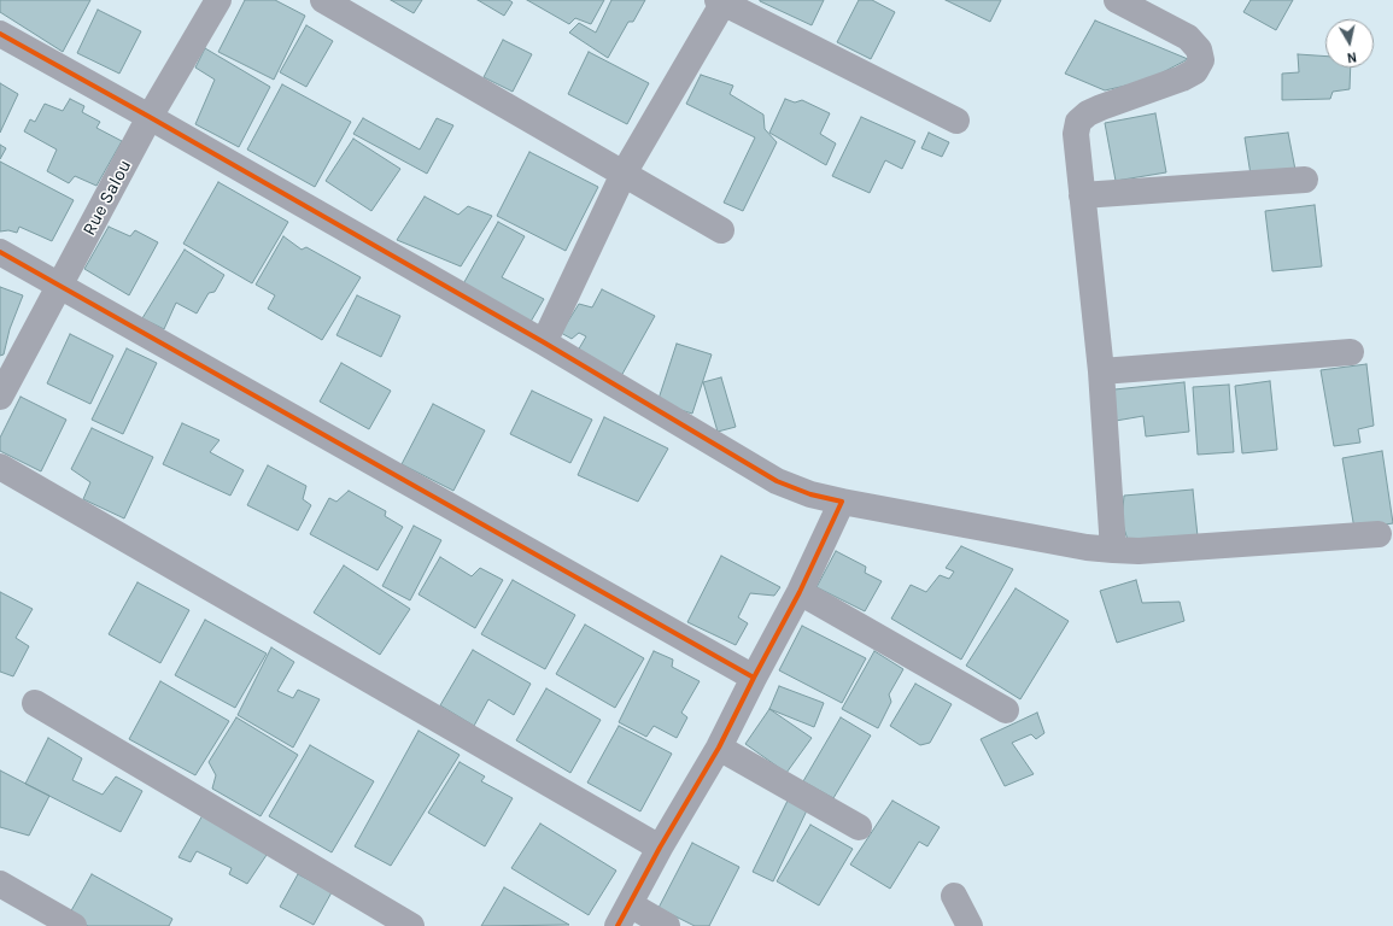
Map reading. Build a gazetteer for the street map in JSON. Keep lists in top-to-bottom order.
{
  "streets": {
    "street": ["Rue Salou"]
  },
  "north": "bottom"
}
